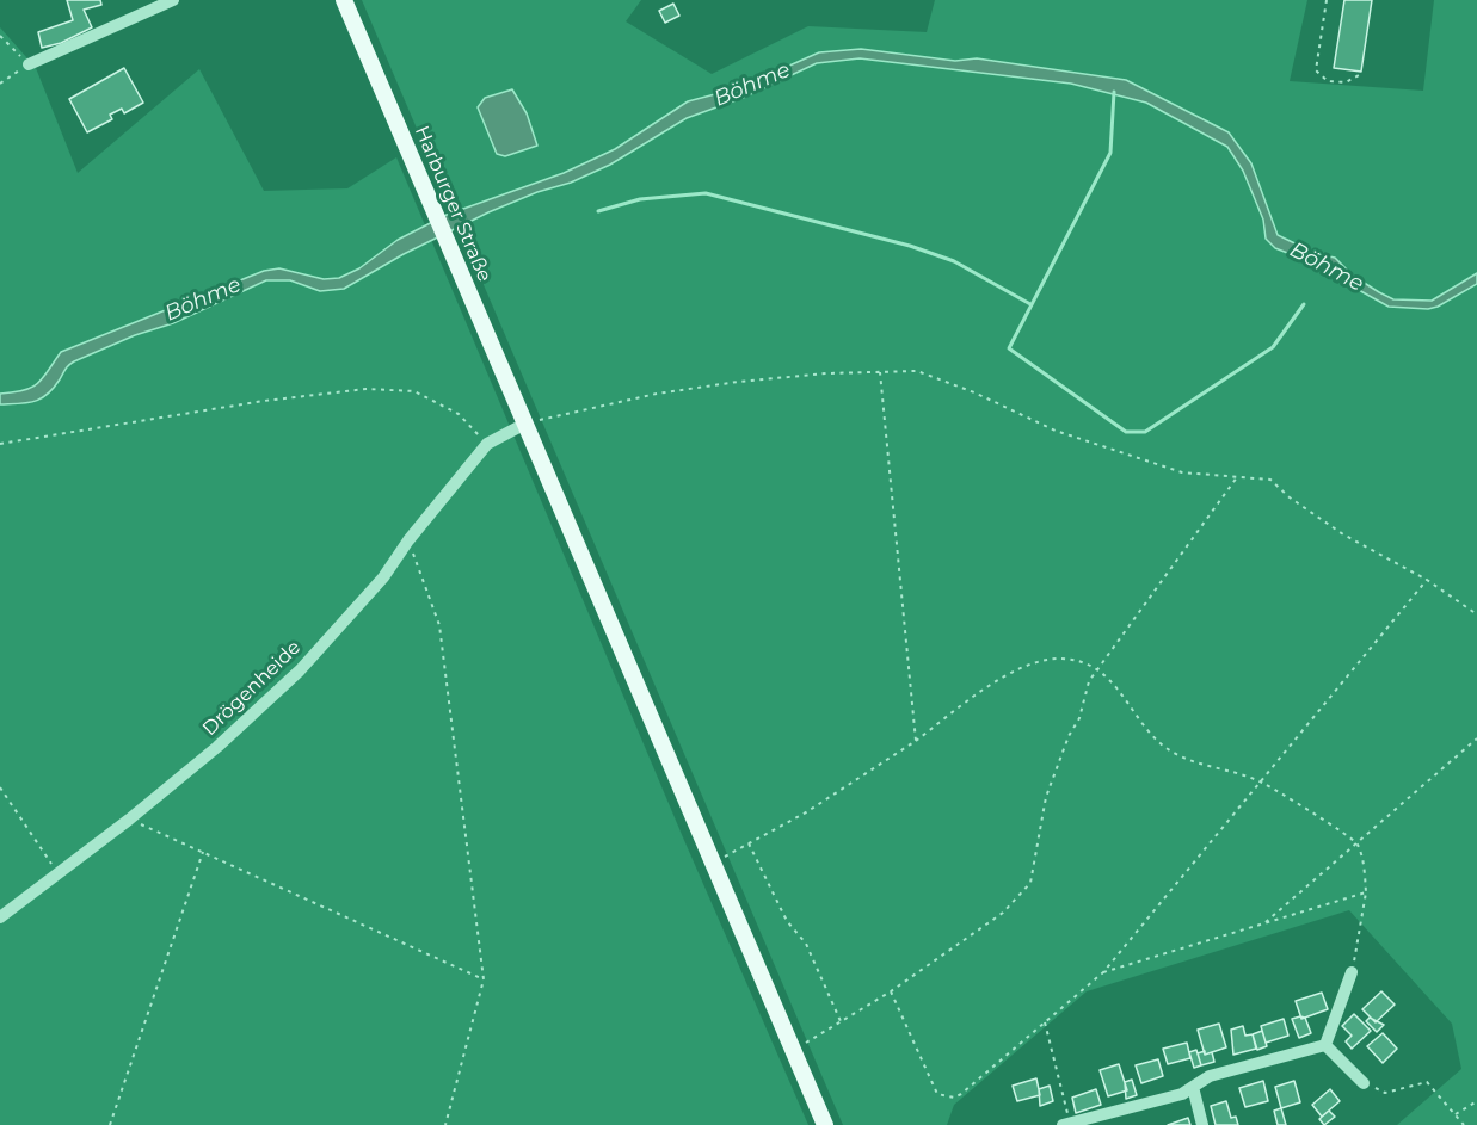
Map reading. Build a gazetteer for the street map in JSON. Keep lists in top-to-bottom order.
{
  "streets": {
    "main road": ["Harburger Straße"],
    "street": ["Drögenheide"]
  },
  "water": ["Böhme"]
}
